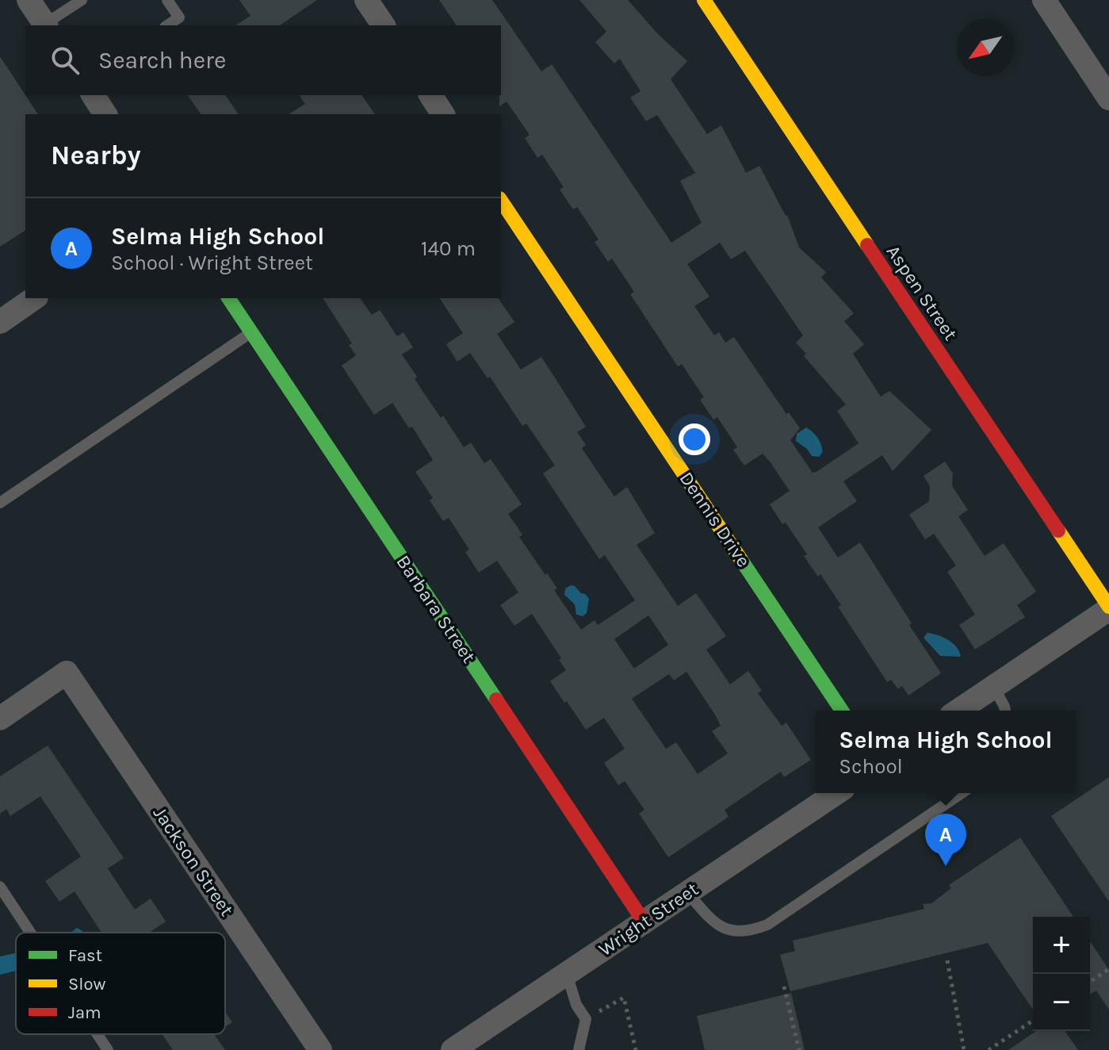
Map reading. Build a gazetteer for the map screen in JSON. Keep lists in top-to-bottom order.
{
  "streets": {
    "street": [
      "Aspen Street",
      "Dennis Drive",
      "Barbara Street",
      "Jackson Street",
      "Wright Street"
    ]
  },
  "crossings": [
    ["Barbara Street", "Wright Street"]
  ],
  "legend": ["Fast", "Slow", "Jam"],
  "north": "bottom left",
  "page": {
    "search": "Search here",
    "heading": "Nearby",
    "list": [
      {
        "mark": "A",
        "name": "Selma High School",
        "note": "School · Wright Street",
        "value": "140 m"
      }
    ],
    "popup": ["Selma High School", "School"],
    "pins": "A",
    "map_buttons": ["+", "−"]
  }
}
